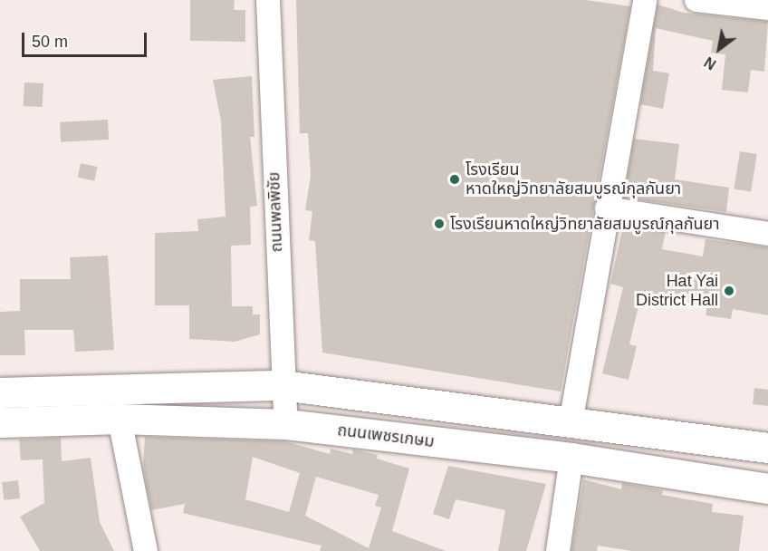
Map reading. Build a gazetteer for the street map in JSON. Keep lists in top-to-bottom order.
{
  "streets": {
    "main road": ["ถนนเพชรเกษม"],
    "street": ["ถนนพลพิชัย"]
  },
  "crossings": [
    ["ถนนพลพิชัย", "ถนนเพชรเกษม"]
  ],
  "places": ["โรงเรียน หาดใหญ่วิทยาลัยสมบูรณ์กุลกันยา", "โรงเรียนหาดใหญ่วิทยาลัยสมบูรณ์กุลกันยา", "Hat Yai District Hall"],
  "scale_bar": "50 m",
  "north": "bottom left"
}
